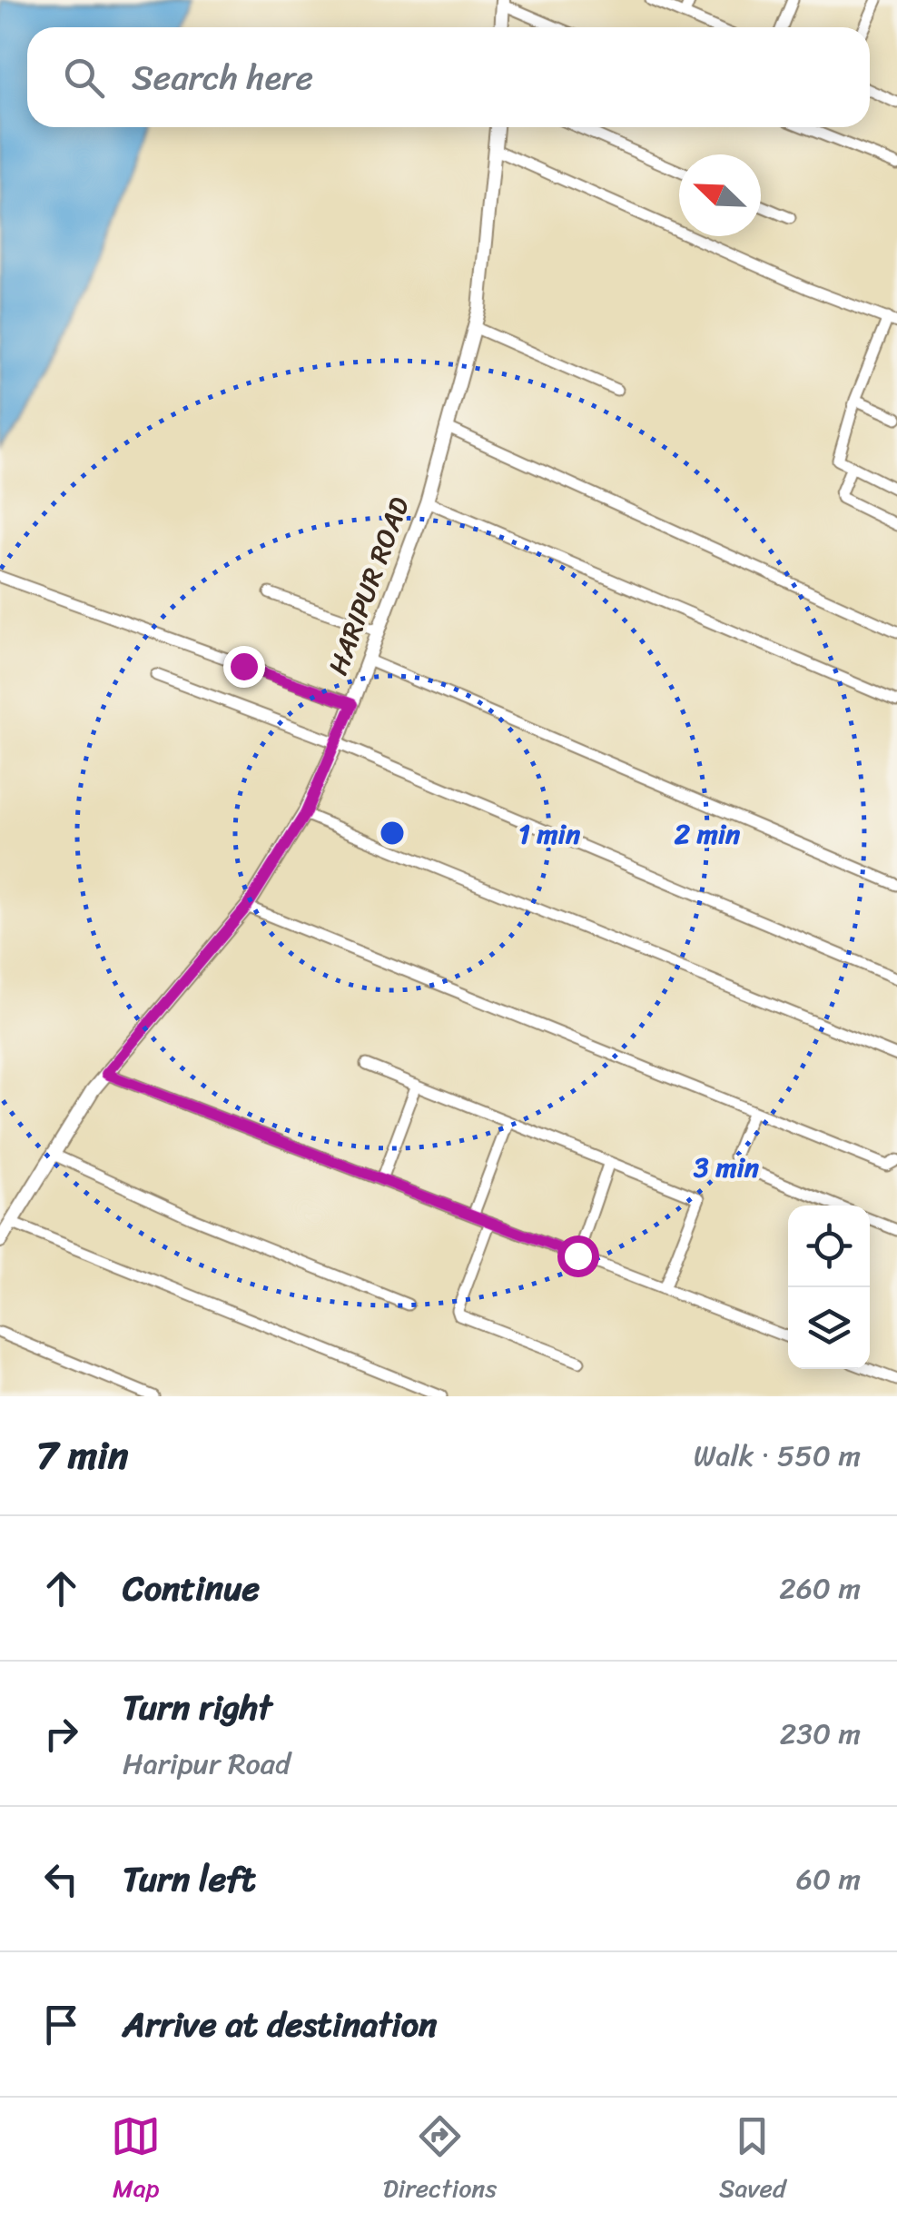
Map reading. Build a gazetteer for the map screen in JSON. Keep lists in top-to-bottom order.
{
  "streets": {
    "street": ["HARIPUR ROAD"]
  },
  "north": "top left",
  "page": {
    "search": "Search here",
    "heading": ["7 min", "Walk · 550 m"],
    "list": [
      ["Continue", "260 m"],
      ["Turn right", "Haripur Road", "230 m"],
      ["Turn left", "60 m"],
      "Arrive at destination"
    ],
    "nav": ["Map", "Directions", "Saved"]
  },
  "rings": ["1 min", "2 min", "3 min"]
}
